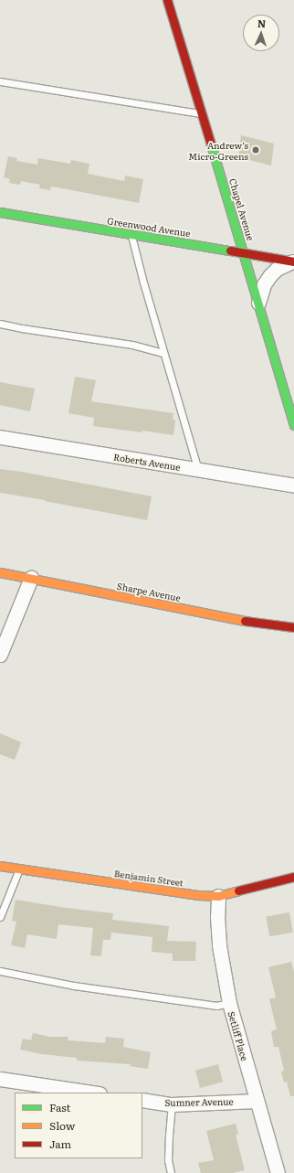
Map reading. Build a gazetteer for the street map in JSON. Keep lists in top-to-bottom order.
{
  "streets": {
    "street": [
      "Chapel Avenue",
      "Greenwood Avenue",
      "Roberts Avenue",
      "Sharpe Avenue",
      "Benjamin Street",
      "Setliff Place",
      "Sumner Avenue"
    ]
  },
  "crossings": [
    ["Chapel Avenue", "Greenwood Avenue"],
    ["Benjamin Street", "Setliff Place"],
    ["Setliff Place", "Sumner Avenue"]
  ],
  "places": ["Andrew’s Micro-Greens"],
  "legend": ["Fast", "Slow", "Jam"],
  "north": "top"
}
